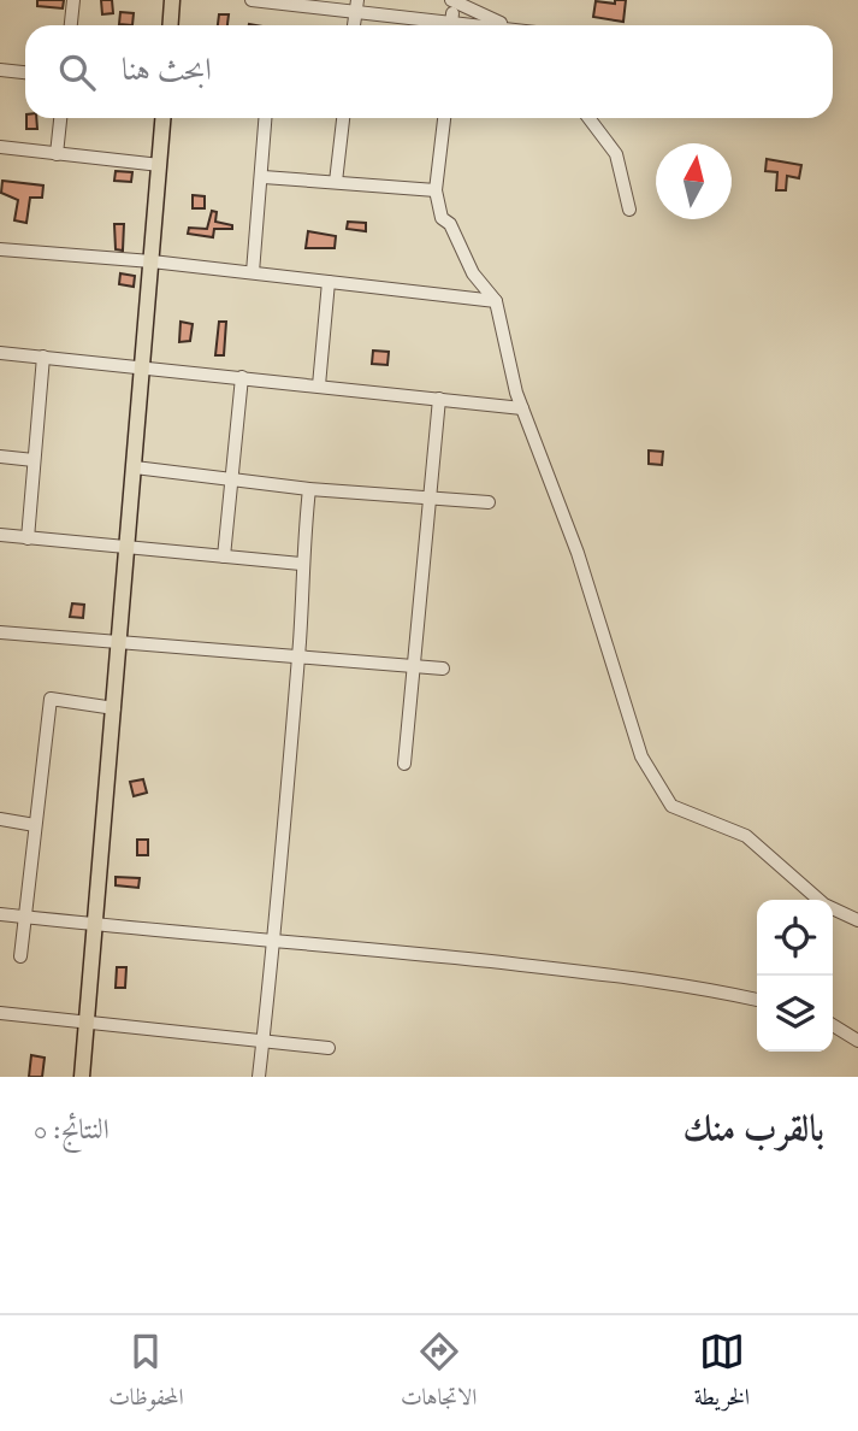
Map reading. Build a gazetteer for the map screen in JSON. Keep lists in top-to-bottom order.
{
  "north": "top",
  "page": {
    "search": "ابحث هنا",
    "heading": ["بالقرب منك", "النتائج: 0"],
    "nav": ["الخريطة", "الاتجاهات", "المحفوظات"]
  }
}
